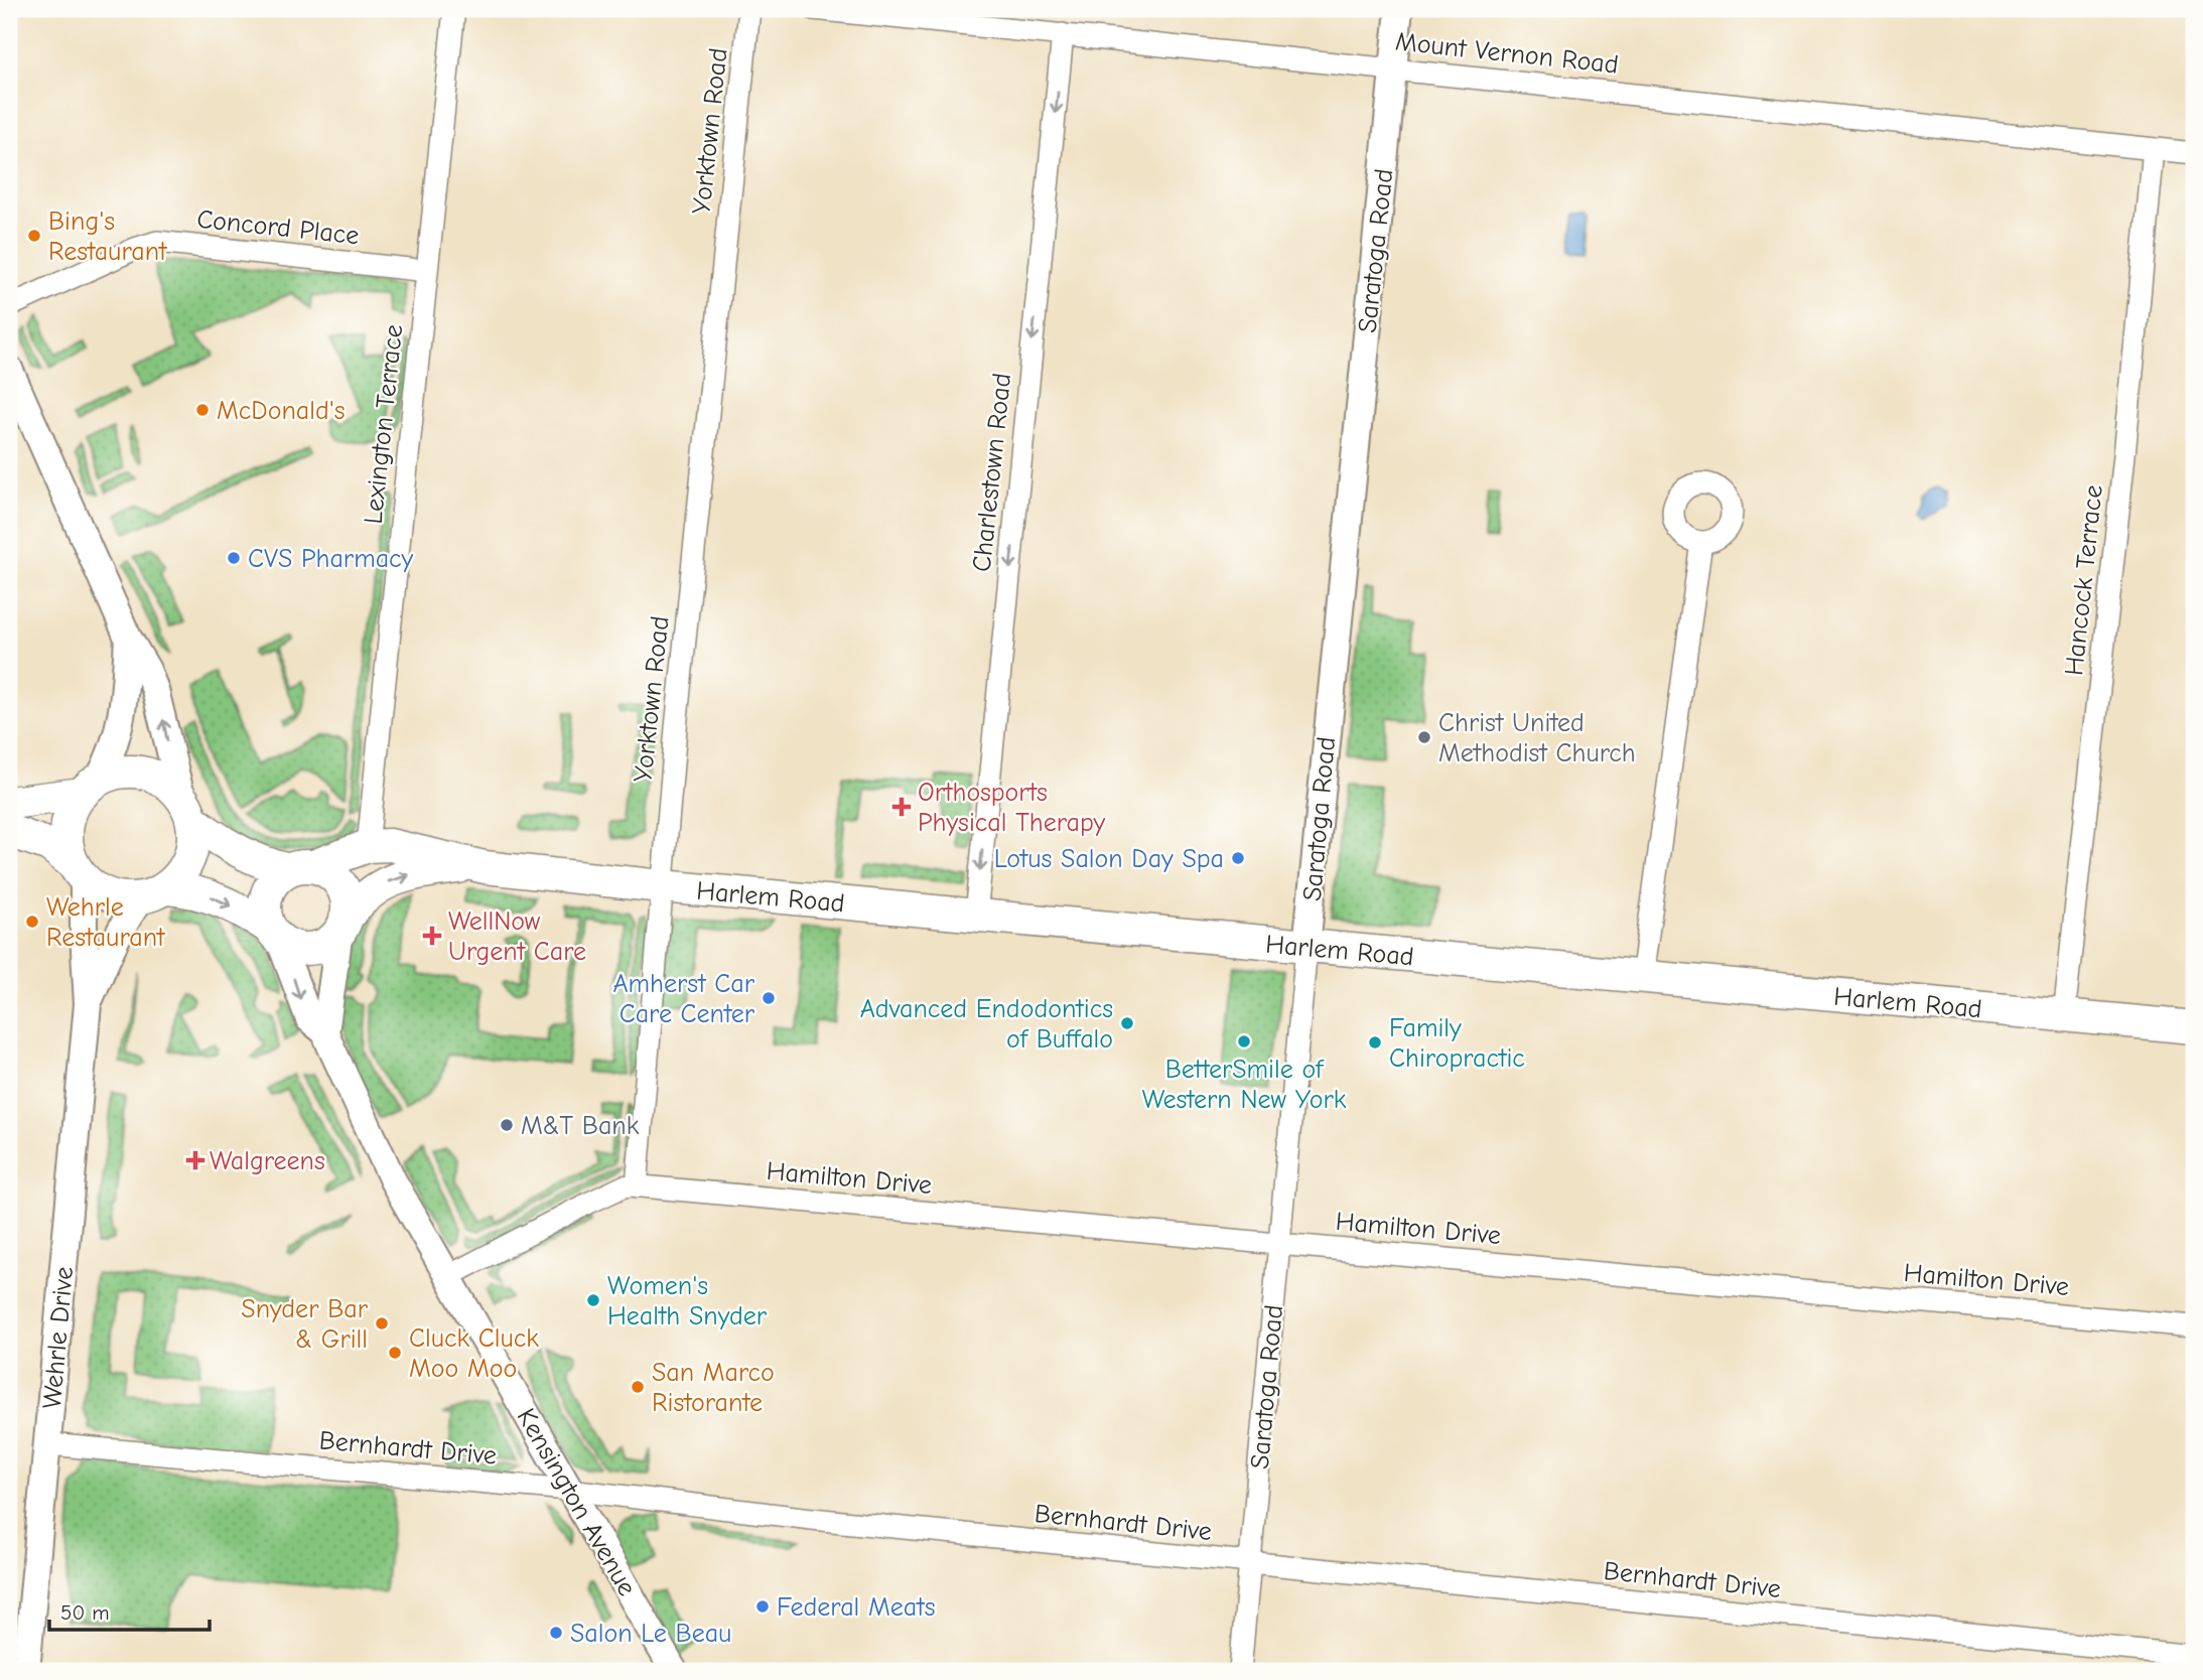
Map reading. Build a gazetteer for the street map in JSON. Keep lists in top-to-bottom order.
{
  "streets": {
    "main road": ["Harlem Road"],
    "street": [
      "Mount Vernon Road",
      "Yorktown Road",
      "Concord Place",
      "Saratoga Road",
      "Lexington Terrace",
      "Charlestown Road",
      "Hancock Terrace",
      "Hamilton Drive",
      "Wehrle Drive",
      "Bernhardt Drive",
      "Kensington Avenue"
    ]
  },
  "crossings": [
    ["Mount Vernon Road", "Saratoga Road"],
    ["Mount Vernon Road", "Charlestown Road"],
    ["Mount Vernon Road", "Hancock Terrace"],
    ["Yorktown Road", "Harlem Road"],
    ["Yorktown Road", "Hamilton Drive"],
    ["Concord Place", "Lexington Terrace"],
    ["Saratoga Road", "Harlem Road"],
    ["Saratoga Road", "Hamilton Drive"],
    ["Saratoga Road", "Bernhardt Drive"],
    ["Lexington Terrace", "Harlem Road"],
    ["Charlestown Road", "Harlem Road"],
    ["Hancock Terrace", "Harlem Road"],
    ["Harlem Road", "Kensington Avenue"],
    ["Wehrle Drive", "Bernhardt Drive"],
    ["Bernhardt Drive", "Kensington Avenue"]
  ],
  "one_way": ["Charlestown Road"],
  "places": {
    "other": [
      "Bing's Restaurant",
      "McDonald's",
      "CVS Pharmacy",
      "Christ United Methodist Church",
      "Lotus Salon Day Spa",
      "Wehrle Restaurant",
      "Amherst Car Care Center",
      "Advanced Endodontics of Buffalo",
      "BetterSmile of Western New York",
      "Family Chiropractic",
      "M&T Bank",
      "Women's Health Snyder",
      "Snyder Bar & Grill",
      "Cluck Cluck Moo Moo",
      "San Marco Ristorante",
      "Federal Meats",
      "Salon Le Beau"
    ],
    "health": ["Orthosports Physical Therapy", "WellNow Urgent Care", "Walgreens"]
  },
  "scale_bar": "50 m"
}
